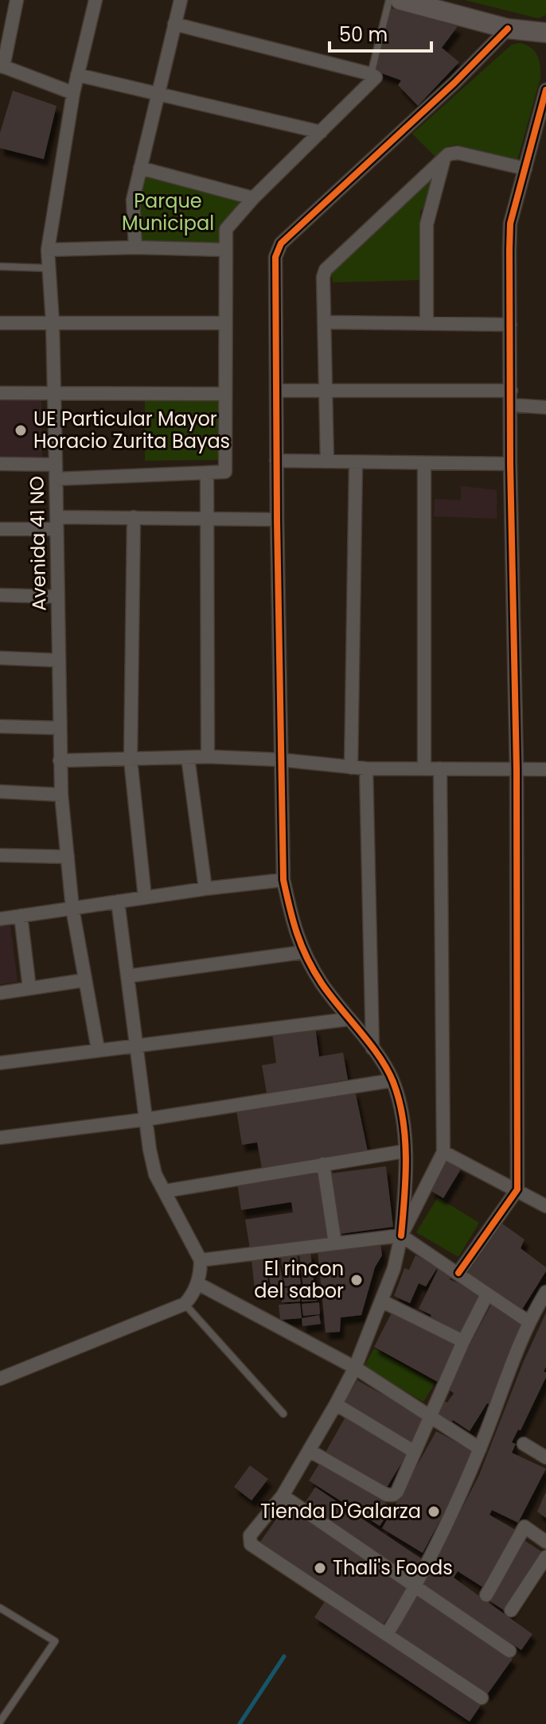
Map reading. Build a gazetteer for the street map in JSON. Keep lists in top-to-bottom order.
{
  "streets": {
    "street": ["Avenida 41 NO"]
  },
  "parks": ["Parque Municipal"],
  "places": [
    "UE Particular Mayor Horacio Zurita Bayas",
    "El rincon del sabor",
    "Tienda D'Galarza",
    "Thali's Foods"
  ],
  "scale_bar": "50 m"
}
